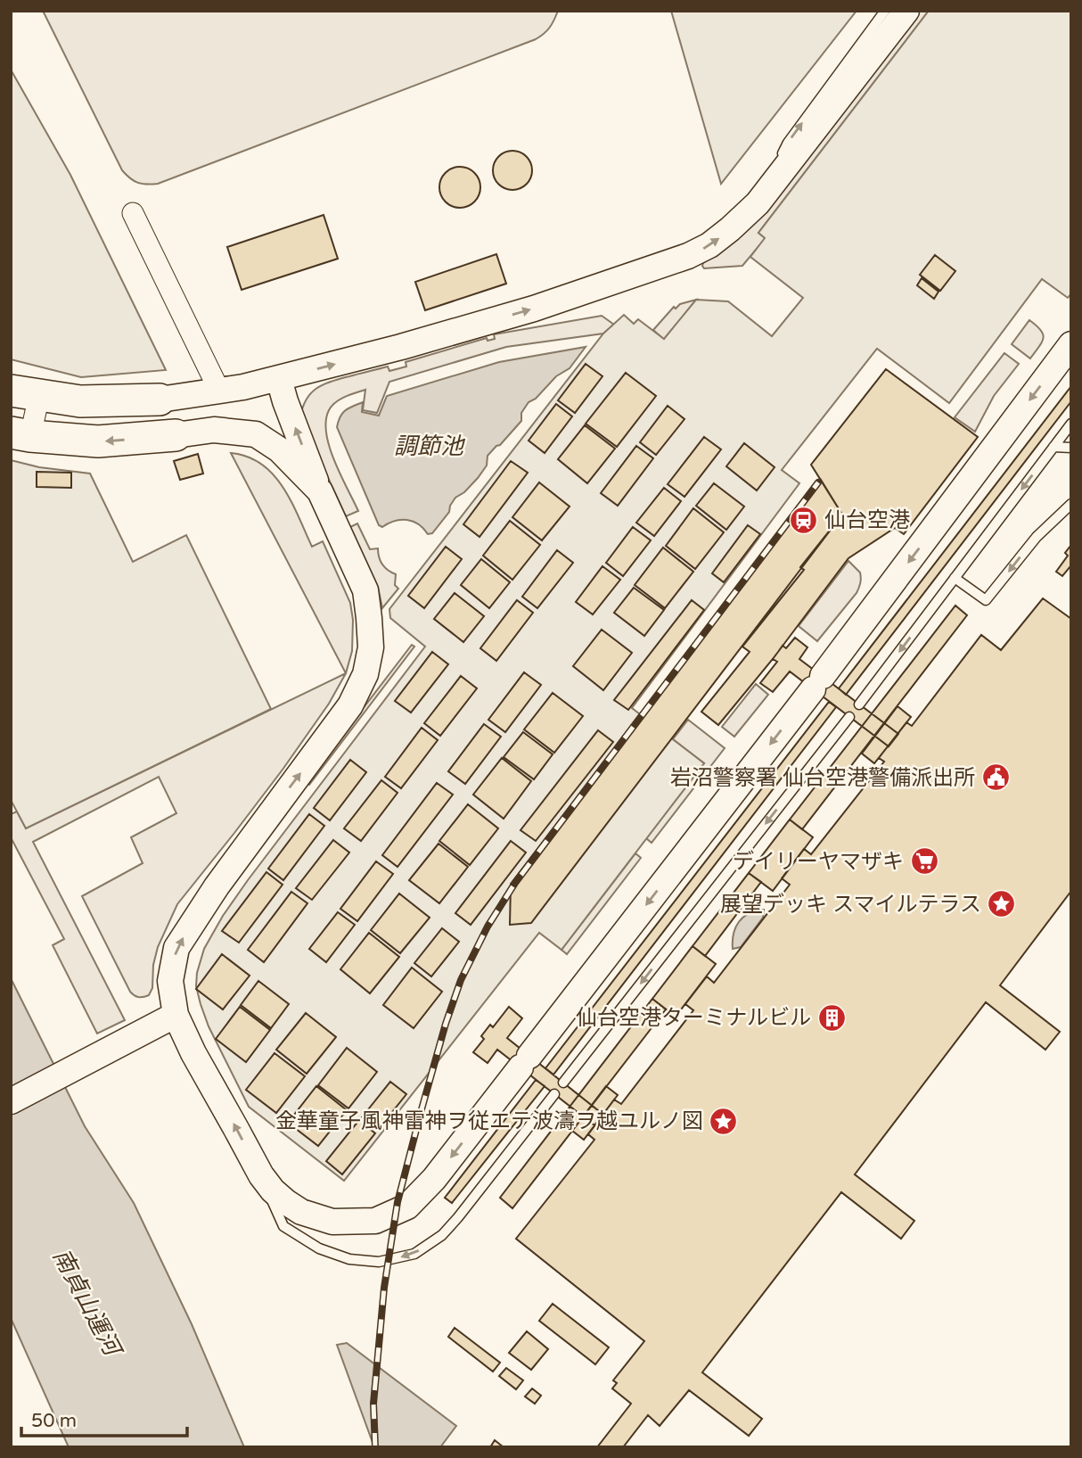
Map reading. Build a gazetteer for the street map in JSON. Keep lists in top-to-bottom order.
{
  "water": ["調節池", "南貞山運河"],
  "places": {
    "station": ["仙台空港"],
    "public building": ["岩沼警察署 仙台空港警備派出所"],
    "supermarket": ["デイリーヤマザキ"],
    "place": ["展望デッキ スマイルテラス", "金華童子風神雷神ヲ従エテ波濤ヲ越ユルノ図"],
    "building": ["仙台空港ターミナルビル"]
  },
  "scale_bar": "50 m"
}
